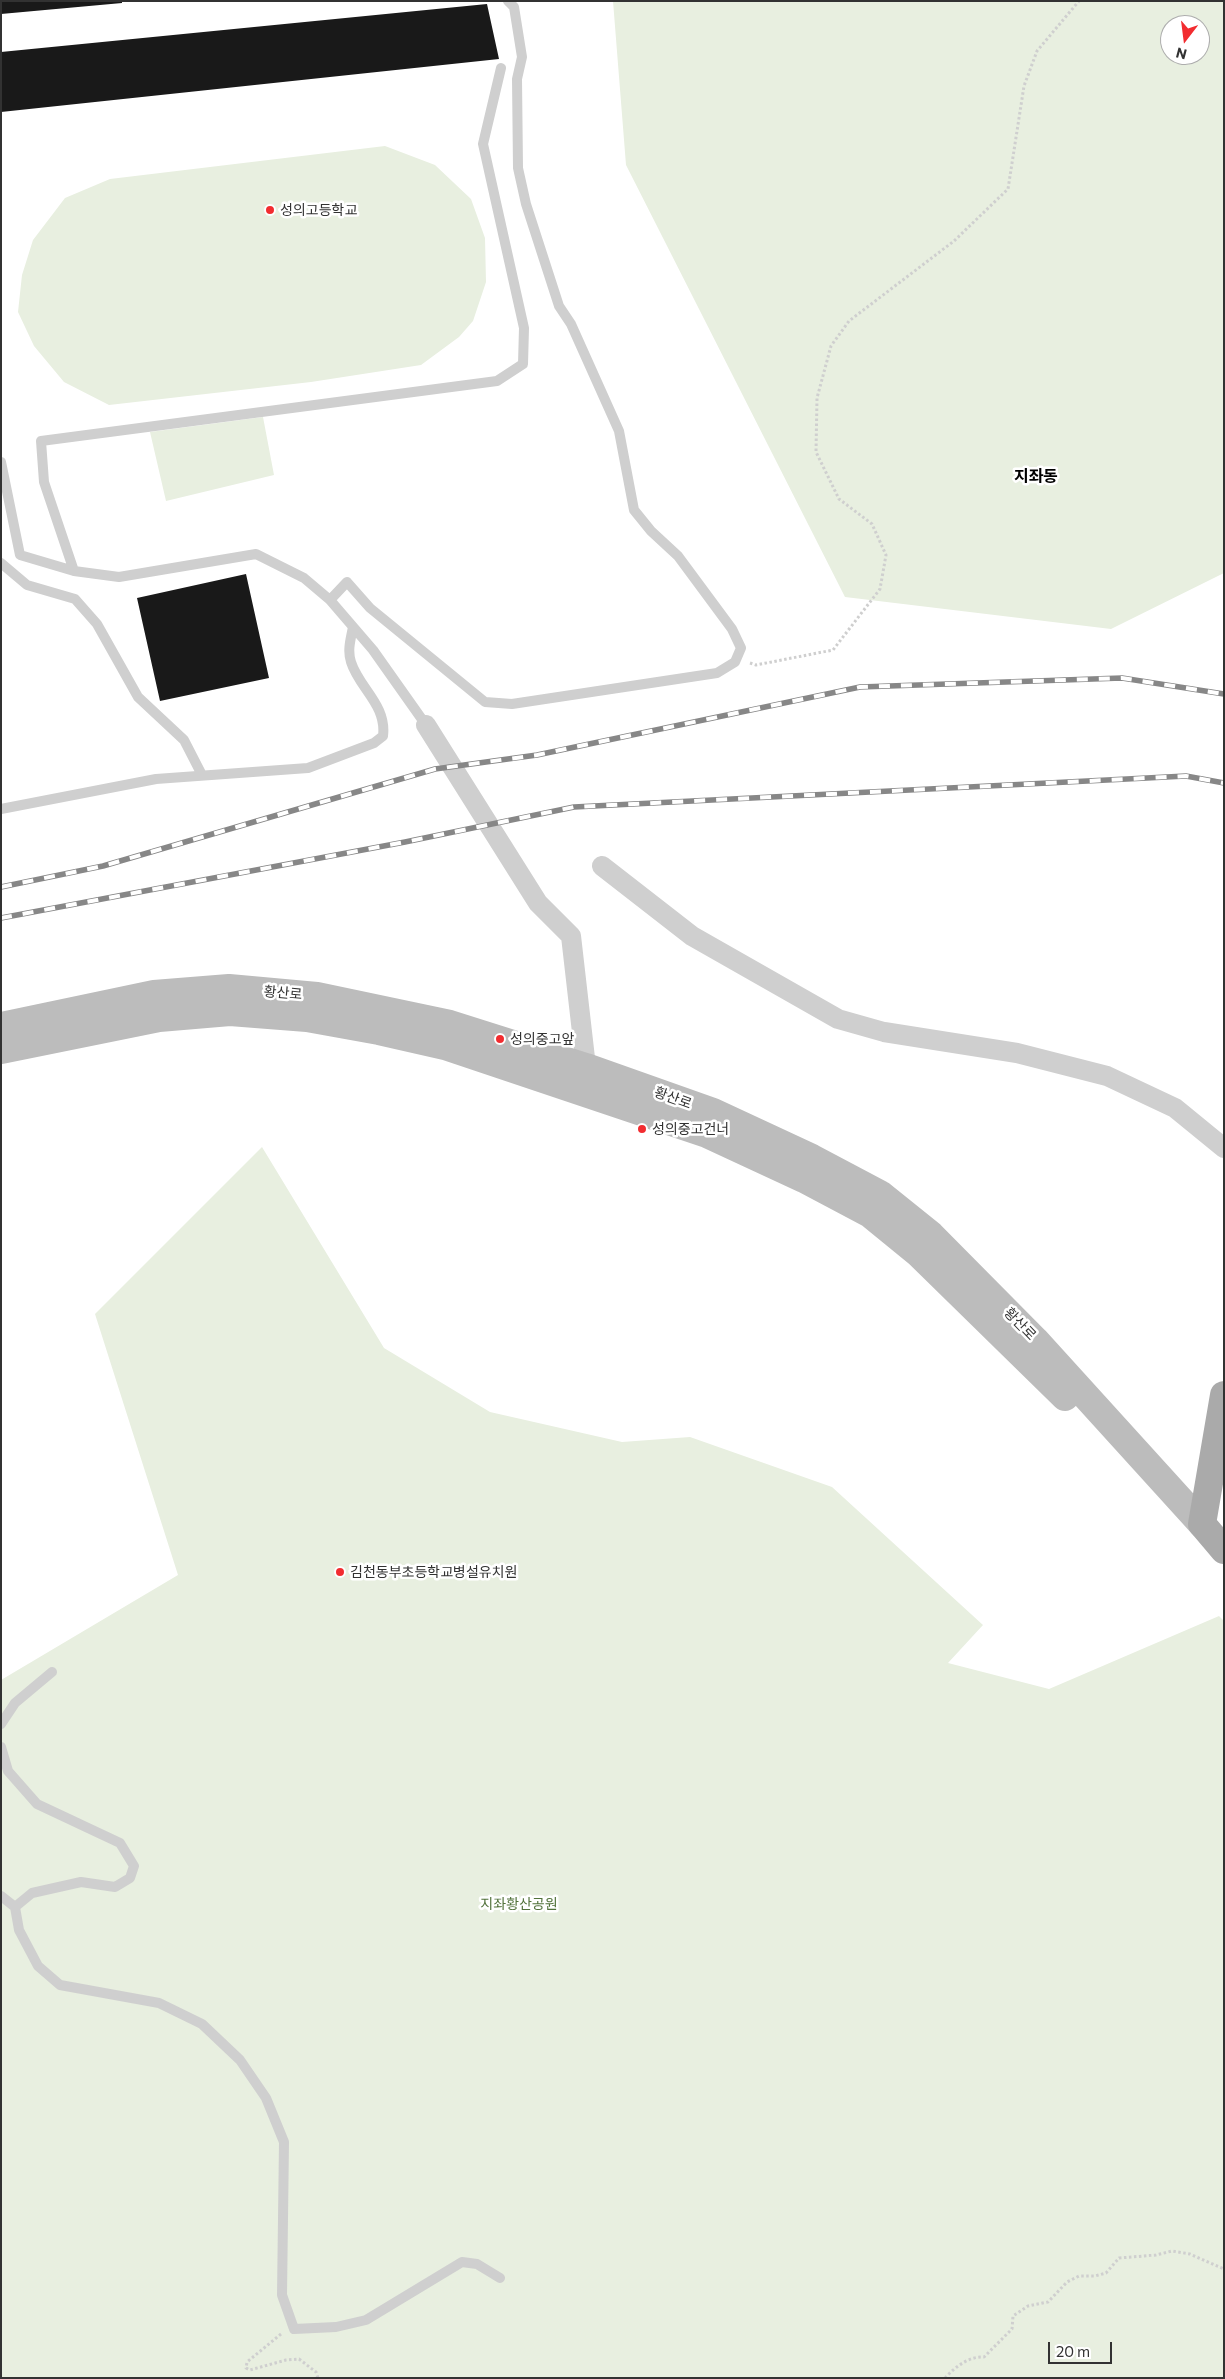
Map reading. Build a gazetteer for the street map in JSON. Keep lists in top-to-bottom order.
{
  "streets": {
    "main road": ["황산로"]
  },
  "districts": ["지좌동"],
  "parks": ["지좌황산공원"],
  "places": [
    "성의고등학교",
    "성의중고앞",
    "성의중고건너",
    "김천동부초등학교병설유치원"
  ],
  "scale_bar": "20 m",
  "north": "bottom"
}
